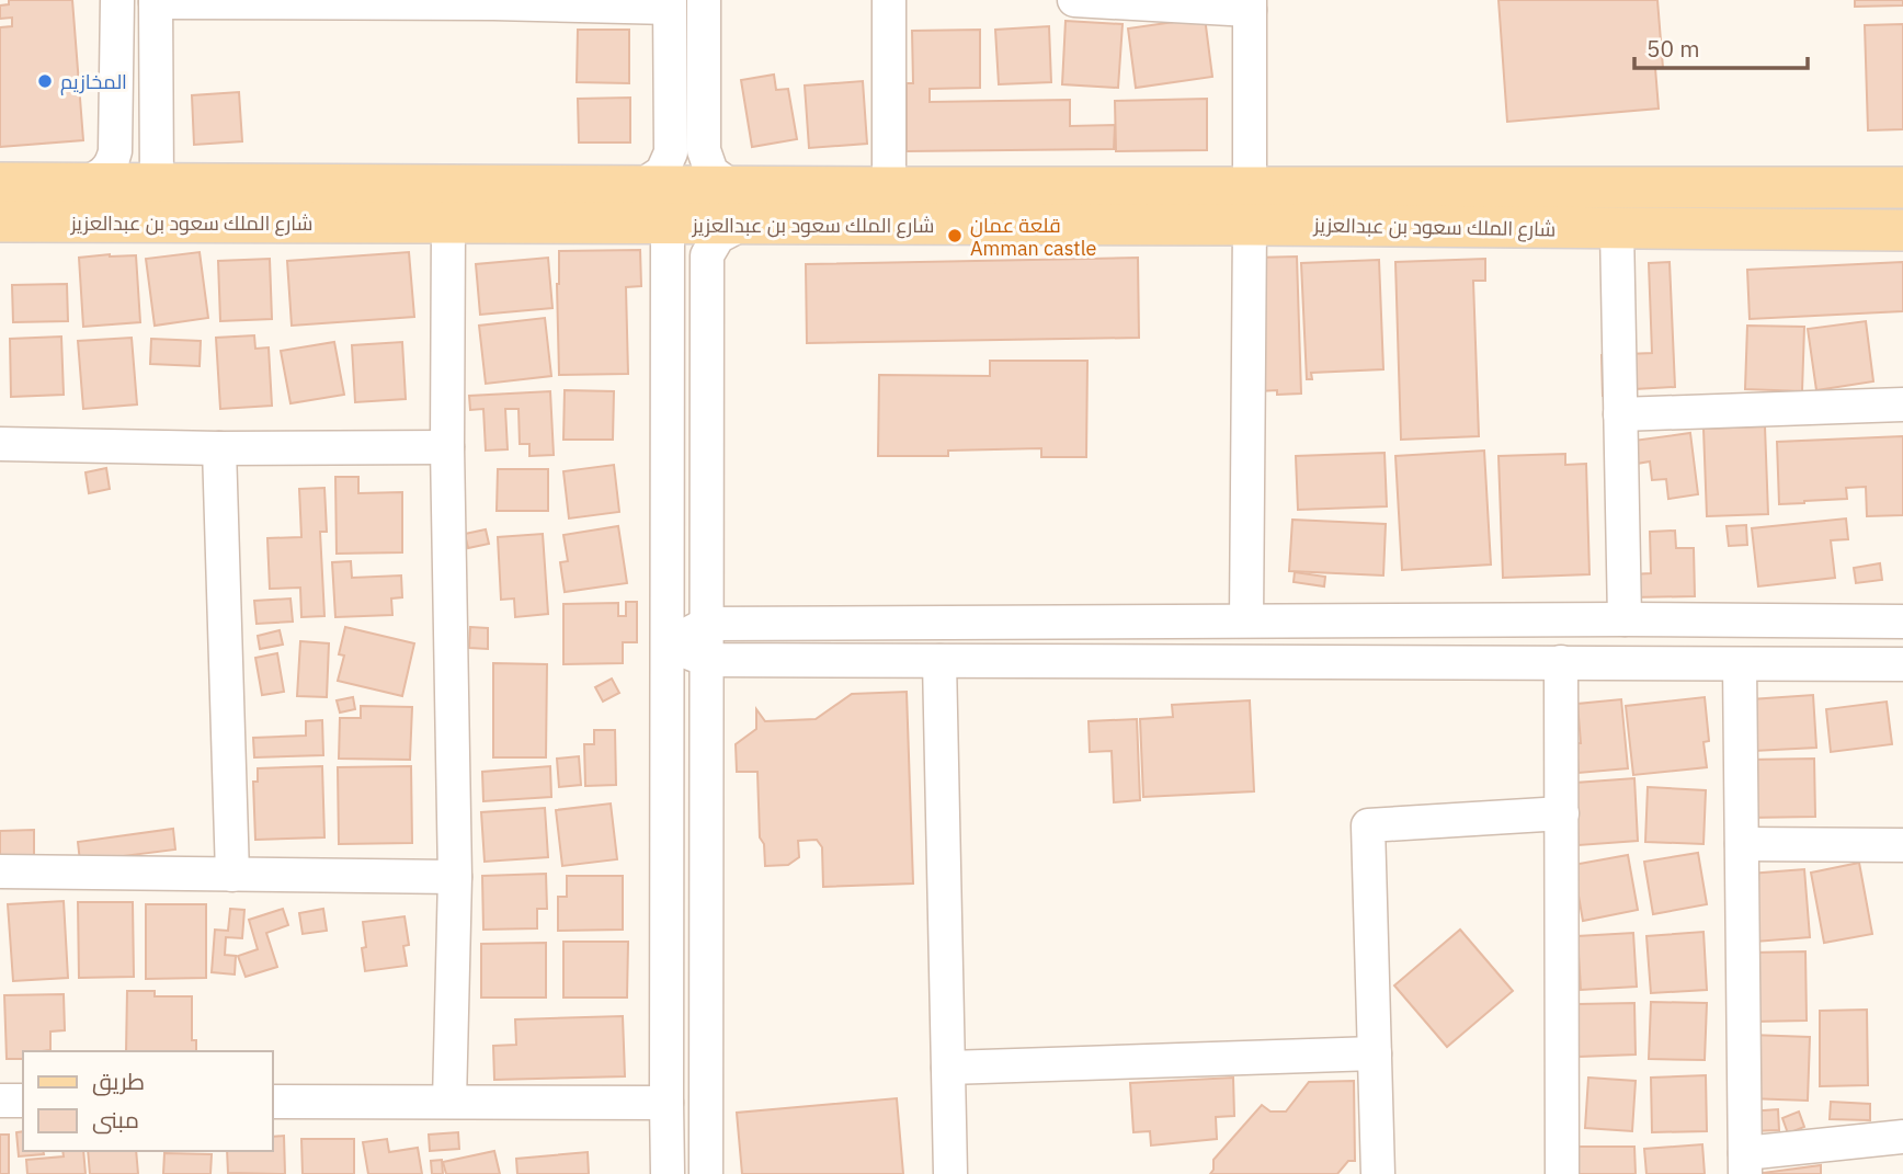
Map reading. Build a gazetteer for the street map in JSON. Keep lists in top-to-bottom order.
{
  "streets": {
    "main road": ["شارع الملك سعود بن عبدالعزيز"]
  },
  "places": ["المخازيم", "قلعة عمان Amman castle"],
  "legend": ["طريق", "مبنى"],
  "scale_bar": "50 m"
}
